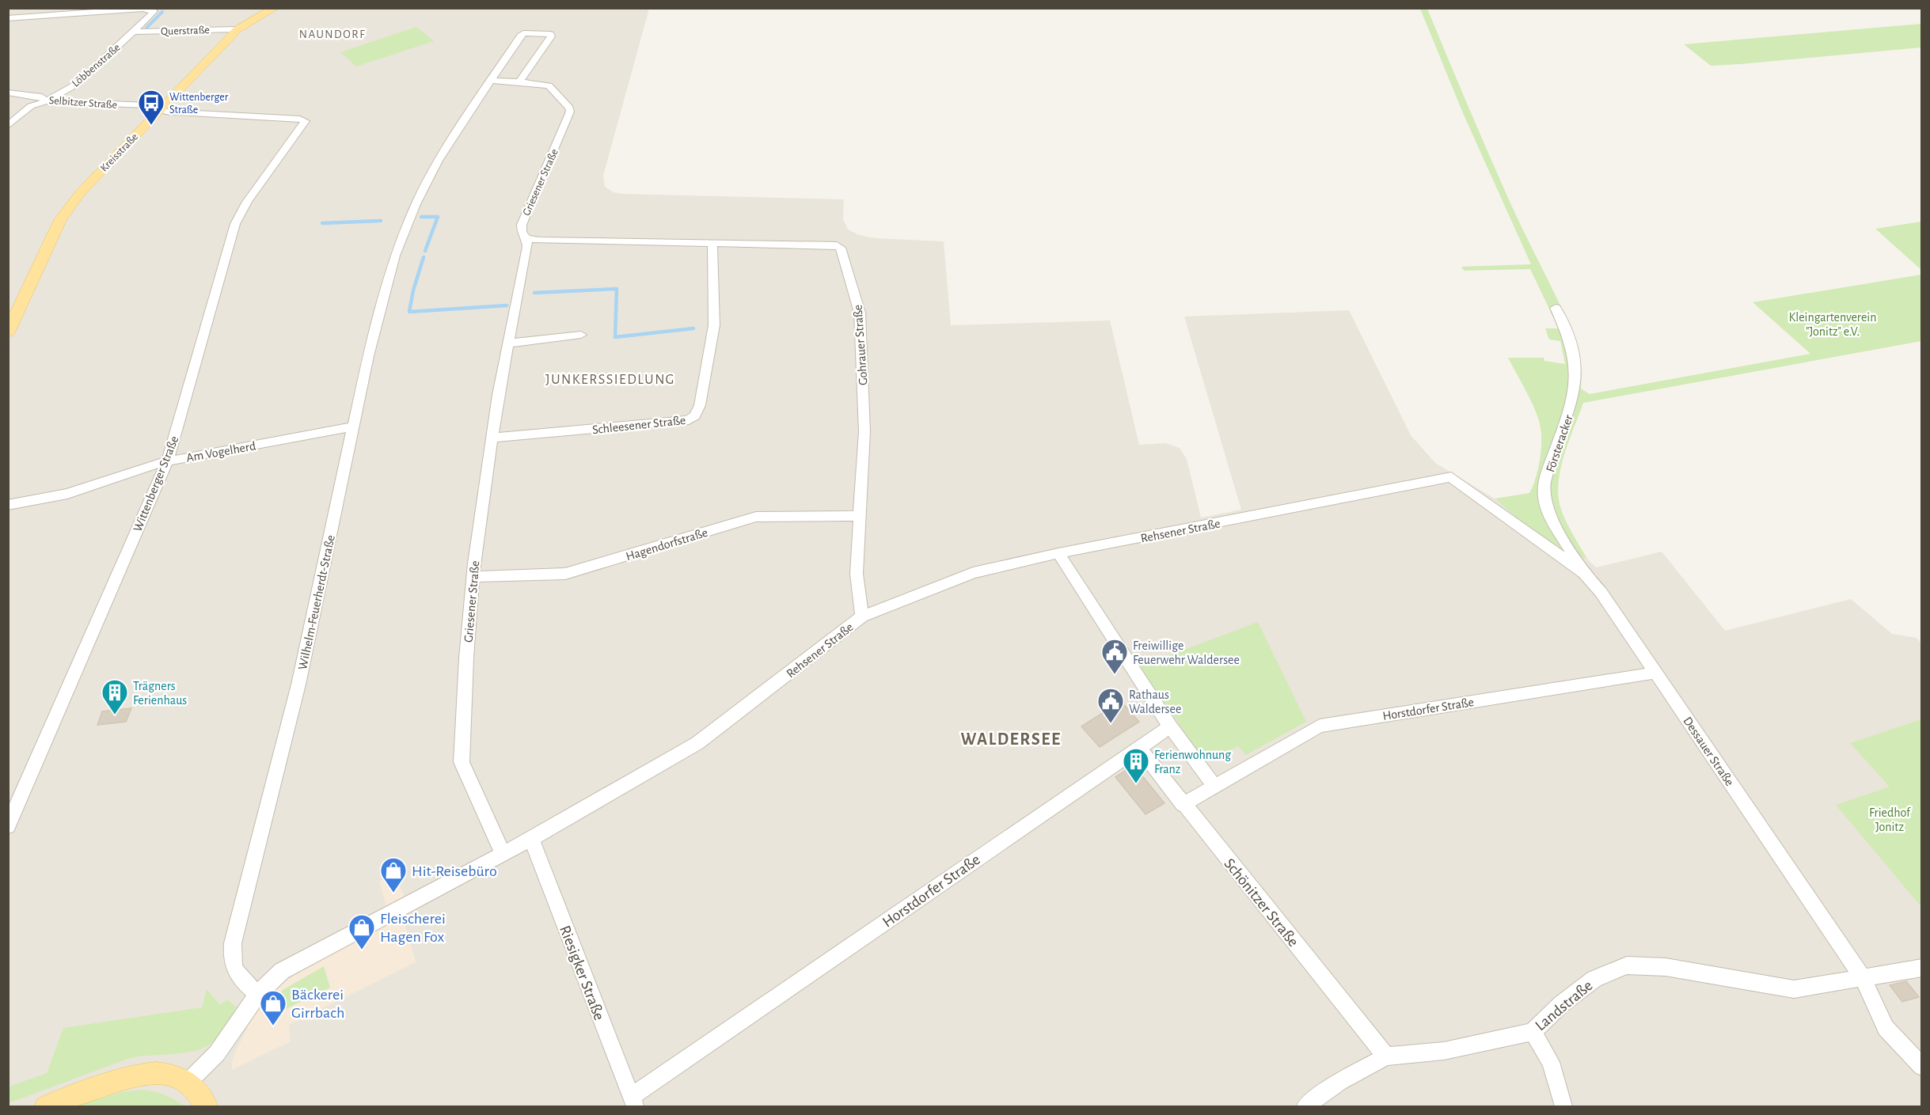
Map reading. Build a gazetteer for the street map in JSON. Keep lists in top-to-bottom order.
{
  "streets": {
    "main road": ["Kreisstraße"],
    "street": [
      "Querstraße",
      "Löbbenstraße",
      "Selbitzer Straße",
      "Griesener Straße",
      "Gohrauer Straße",
      "Schleesener Straße",
      "Försteracker",
      "Am Vogelherd",
      "Wittenberger Straße",
      "Rehsener Straße",
      "Hagendorfstraße",
      "Wilhelm-Feuerherdt-Straße",
      "Horstdorfer Straße",
      "Dessauer Straße",
      "Schönitzer Straße",
      "Riesigker Straße",
      "Landstraße"
    ]
  },
  "crossings": [
    ["Querstraße", "Löbbenstraße"],
    ["Querstraße", "Kreisstraße"],
    ["Löbbenstraße", "Selbitzer Straße"],
    ["Selbitzer Straße", "Kreisstraße"],
    ["Selbitzer Straße", "Wittenberger Straße"],
    ["Kreisstraße", "Wittenberger Straße"],
    ["Griesener Straße", "Gohrauer Straße"],
    ["Griesener Straße", "Schleesener Straße"],
    ["Griesener Straße", "Rehsener Straße"],
    ["Griesener Straße", "Hagendorfstraße"],
    ["Griesener Straße", "Wilhelm-Feuerherdt-Straße"],
    ["Gohrauer Straße", "Schleesener Straße"],
    ["Gohrauer Straße", "Rehsener Straße"],
    ["Gohrauer Straße", "Hagendorfstraße"],
    ["Försteracker", "Dessauer Straße"],
    ["Am Vogelherd", "Wittenberger Straße"],
    ["Am Vogelherd", "Wilhelm-Feuerherdt-Straße"],
    ["Rehsener Straße", "Wilhelm-Feuerherdt-Straße"],
    ["Rehsener Straße", "Dessauer Straße"],
    ["Rehsener Straße", "Riesigker Straße"],
    ["Horstdorfer Straße", "Dessauer Straße"],
    ["Horstdorfer Straße", "Schönitzer Straße"],
    ["Horstdorfer Straße", "Riesigker Straße"],
    ["Dessauer Straße", "Landstraße"],
    ["Schönitzer Straße", "Landstraße"]
  ],
  "districts": ["NAUNDORF", "JUNKERSSIEDLUNG", "WALDERSEE"],
  "parks": ["Kleingartenverein \"Jonitz\" e.V.", "Friedhof Jonitz"],
  "places": {
    "bus stop": ["Wittenberger Straße"],
    "public building": ["Freiwillige Feuerwehr Waldersee", "Rathaus Waldersee"],
    "building": ["Trägners Ferienhaus", "Ferienwohnung Franz"],
    "shop": ["Hit-Reisebüro", "Fleischerei Hagen Fox", "Bäckerei Girrbach"]
  }
}
